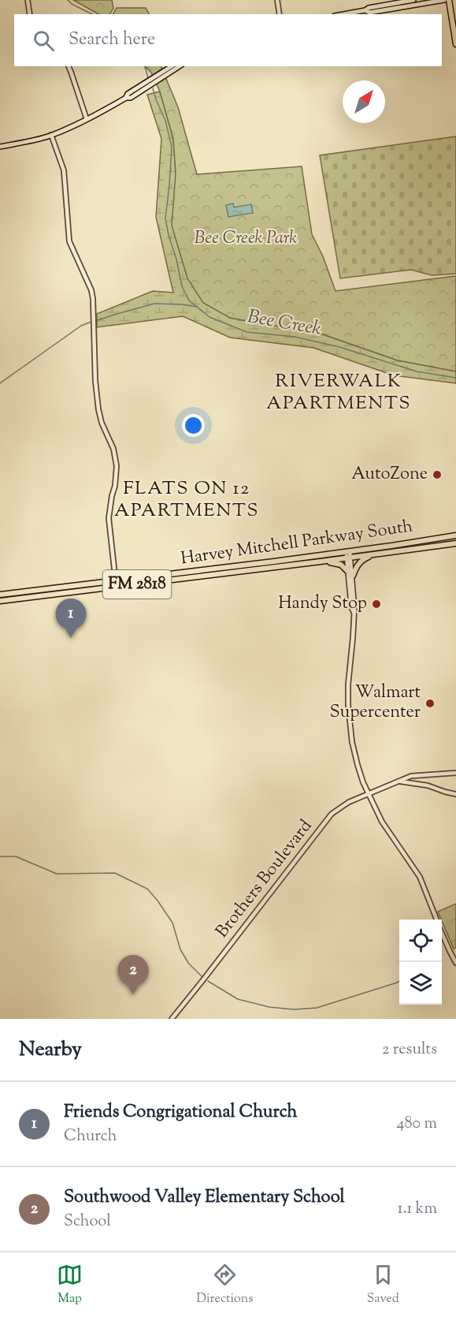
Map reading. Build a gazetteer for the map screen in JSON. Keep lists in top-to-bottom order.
{
  "streets": {
    "main road": ["Harvey Mitchell Parkway South", "FM 2818"],
    "street": ["Brothers Boulevard"]
  },
  "districts": ["RIVERWALK APARTMENTS", "FLATS ON 12 APARTMENTS"],
  "water": ["Bee Creek"],
  "parks": ["Bee Creek Park"],
  "places": ["AutoZone", "Handy Stop", "Walmart Supercenter"],
  "north": "top right",
  "page": {
    "search": "Search here",
    "pins": ["1", "2"],
    "heading": ["Nearby", "2 results"],
    "list": [
      {
        "mark": "1",
        "name": "Friends Congrigational Church",
        "note": "Church",
        "value": "480 m"
      },
      {
        "mark": "2",
        "name": "Southwood Valley Elementary School",
        "note": "School",
        "value": "1.1 km"
      }
    ],
    "nav": ["Map", "Directions", "Saved"]
  }
}
